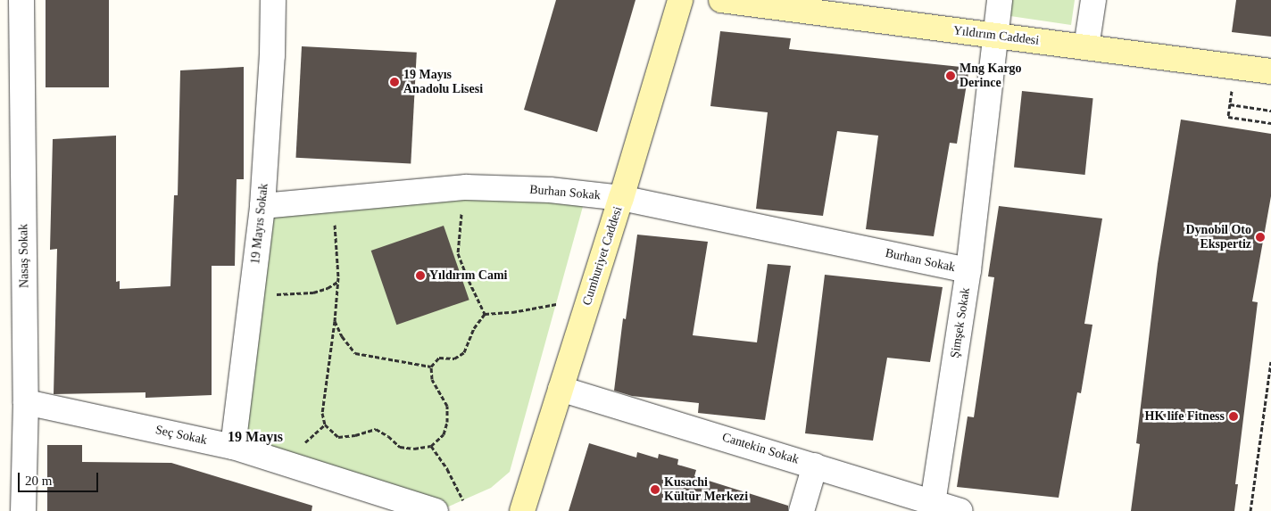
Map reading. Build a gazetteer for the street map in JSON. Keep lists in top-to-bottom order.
{
  "streets": {
    "street": [
      "Yıldırım Caddesi",
      "Burhan Sokak",
      "19 Mayıs Sokak",
      "Nasaş Sokak",
      "Cumhuriyet Caddesi",
      "Şimşek Sokak",
      "Seç Sokak",
      "Cantekin Sokak"
    ]
  },
  "crossings": [
    ["Yıldırım Caddesi", "Şimşek Sokak"],
    ["Burhan Sokak", "19 Mayıs Sokak"],
    ["Burhan Sokak", "Cumhuriyet Caddesi"],
    ["Burhan Sokak", "Şimşek Sokak"],
    ["19 Mayıs Sokak", "Seç Sokak"],
    ["Nasaş Sokak", "Seç Sokak"],
    ["Cumhuriyet Caddesi", "Cantekin Sokak"],
    ["Şimşek Sokak", "Cantekin Sokak"]
  ],
  "districts": ["19 Mayıs"],
  "places": [
    "Mng Kargo Derince",
    "19 Mayıs Anadolu Lisesi",
    "Dynobil Oto Ekspertiz",
    "Yıldırım Cami",
    "HK life Fitness",
    "Kusachi Kültür Merkezi"
  ],
  "scale_bar": "20 m"
}
